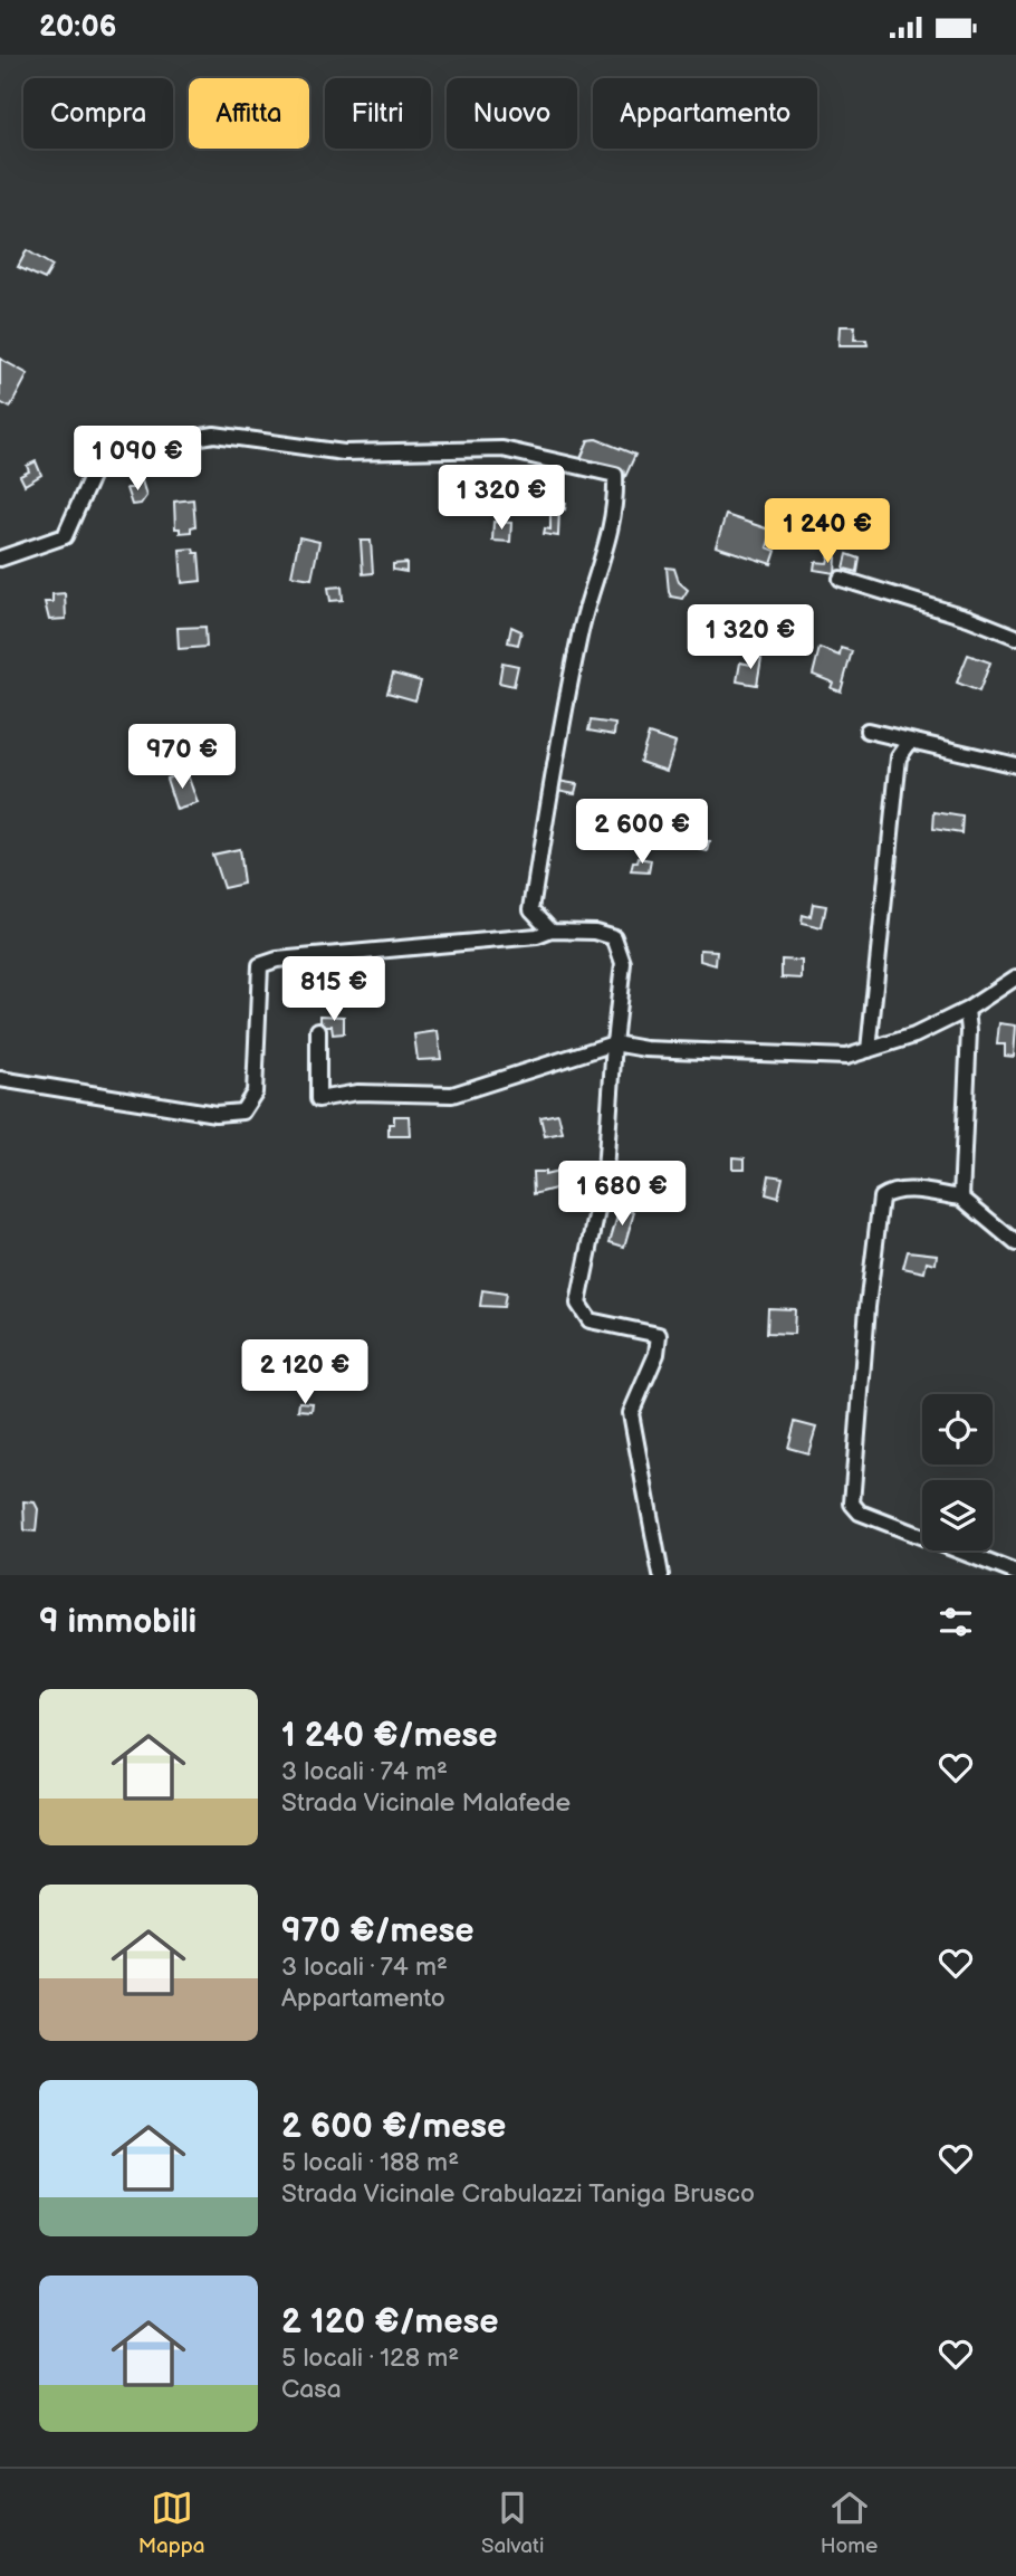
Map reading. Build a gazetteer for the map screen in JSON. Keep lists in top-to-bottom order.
{
  "page": {
    "status": "20:06",
    "chip": [
      "Compra",
      "Affitta",
      "Filtri",
      "Nuovo",
      "Appartamento"
    ],
    "price": [
      "1 090 €",
      "1 320 €",
      "1 240 €",
      "1 320 €",
      "970 €",
      "2 600 €",
      "815 €",
      "1 680 €",
      "2 120 €"
    ],
    "heading": "9 immobili",
    "list": [
      {
        "name": "1 240 €/mese",
        "note": "3 locali · 74 m² · Strada Vicinale Malafede"
      },
      {
        "name": "970 €/mese",
        "note": "3 locali · 74 m² · Appartamento"
      },
      {
        "name": "2 600 €/mese",
        "note": "5 locali · 188 m² · Strada Vicinale Crabulazzi Taniga Brusco"
      },
      {
        "name": "2 120 €/mese",
        "note": "5 locali · 128 m² · Casa"
      }
    ],
    "tabs": ["Mappa", "Salvati", "Home"]
  }
}
